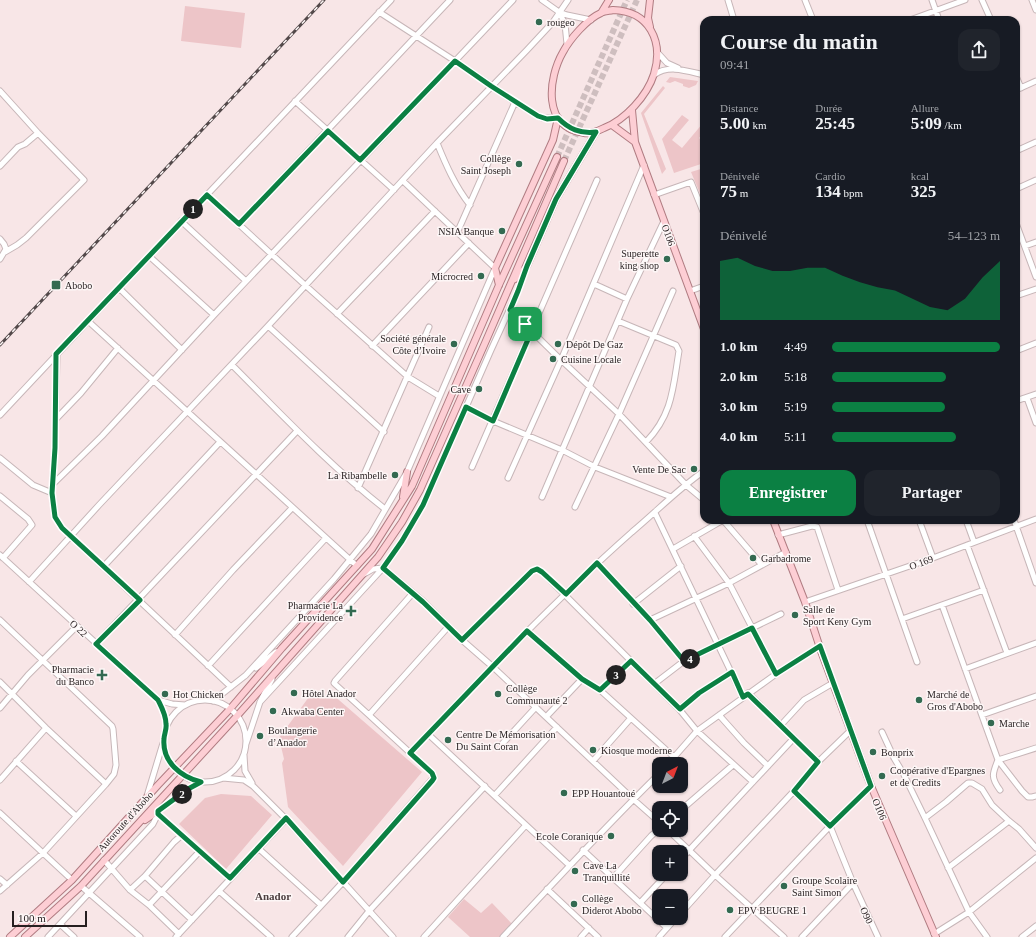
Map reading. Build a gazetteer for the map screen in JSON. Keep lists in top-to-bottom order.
{
  "streets": {
    "main road": ["O106", "Autoroute d'Abobo"],
    "street": ["O 169", "O 22", "O90"]
  },
  "crossings": [
    ["O106", "O 169"]
  ],
  "districts": ["Anador"],
  "places": {
    "other": [
      "rougeo",
      "Collège Saint Joseph",
      "NSIA Banque",
      "Superette king shop",
      "Microcred",
      "Société générale Côte d’Ivoire",
      "Dépôt De Gaz",
      "Cuisine Locale",
      "Cave",
      "Vente De Sac",
      "La Ribambelle",
      "Garbadrome",
      "Salle de Sport Keny Gym",
      "Hôtel Anador",
      "Hot Chicken",
      "Collège Communauté 2",
      "Marché de Gros d'Abobo",
      "Akwaba Center",
      "Marche",
      "Boulangerie d’Anador",
      "Centre De Mémorisation Du Saint Coran",
      "Kiosque moderne",
      "Bonprix",
      "Coopérative d'Epargnes et de Credits",
      "EPP Houantoué",
      "Ecole Coranique",
      "Cave La Tranquillité",
      "Groupe Scolaire Saint Simon",
      "Collège Diderot Abobo",
      "EPV BEUGRE 1"
    ],
    "transit": ["Abobo"],
    "health": ["Pharmacie La Providence", "Pharmacie du Banco"]
  },
  "scale_bar": "100 m",
  "north": "top right",
  "page": {
    "heading": ["Course du matin", "09:41"],
    "stats": [
      ["Distance", "5.00 km"],
      ["Durée", "25:45"],
      ["Allure", "5:09 /km"],
      ["Dénivelé", "75 m"],
      ["Cardio", "134 bpm"],
      ["kcal", "325"]
    ],
    "pins": [
      "1",
      "4",
      "3",
      "2"
    ],
    "chart": ["Dénivelé", "54–123 m"],
    "list": [
      {
        "name": "1.0 km",
        "note": "4:49"
      },
      {
        "name": "2.0 km",
        "note": "5:18"
      },
      {
        "name": "3.0 km",
        "note": "5:19"
      },
      {
        "name": "4.0 km",
        "note": "5:11"
      }
    ],
    "buttons": ["Enregistrer", "Partager"],
    "map_buttons": ["+", "−"],
    "scale": "100 m"
  }
}
